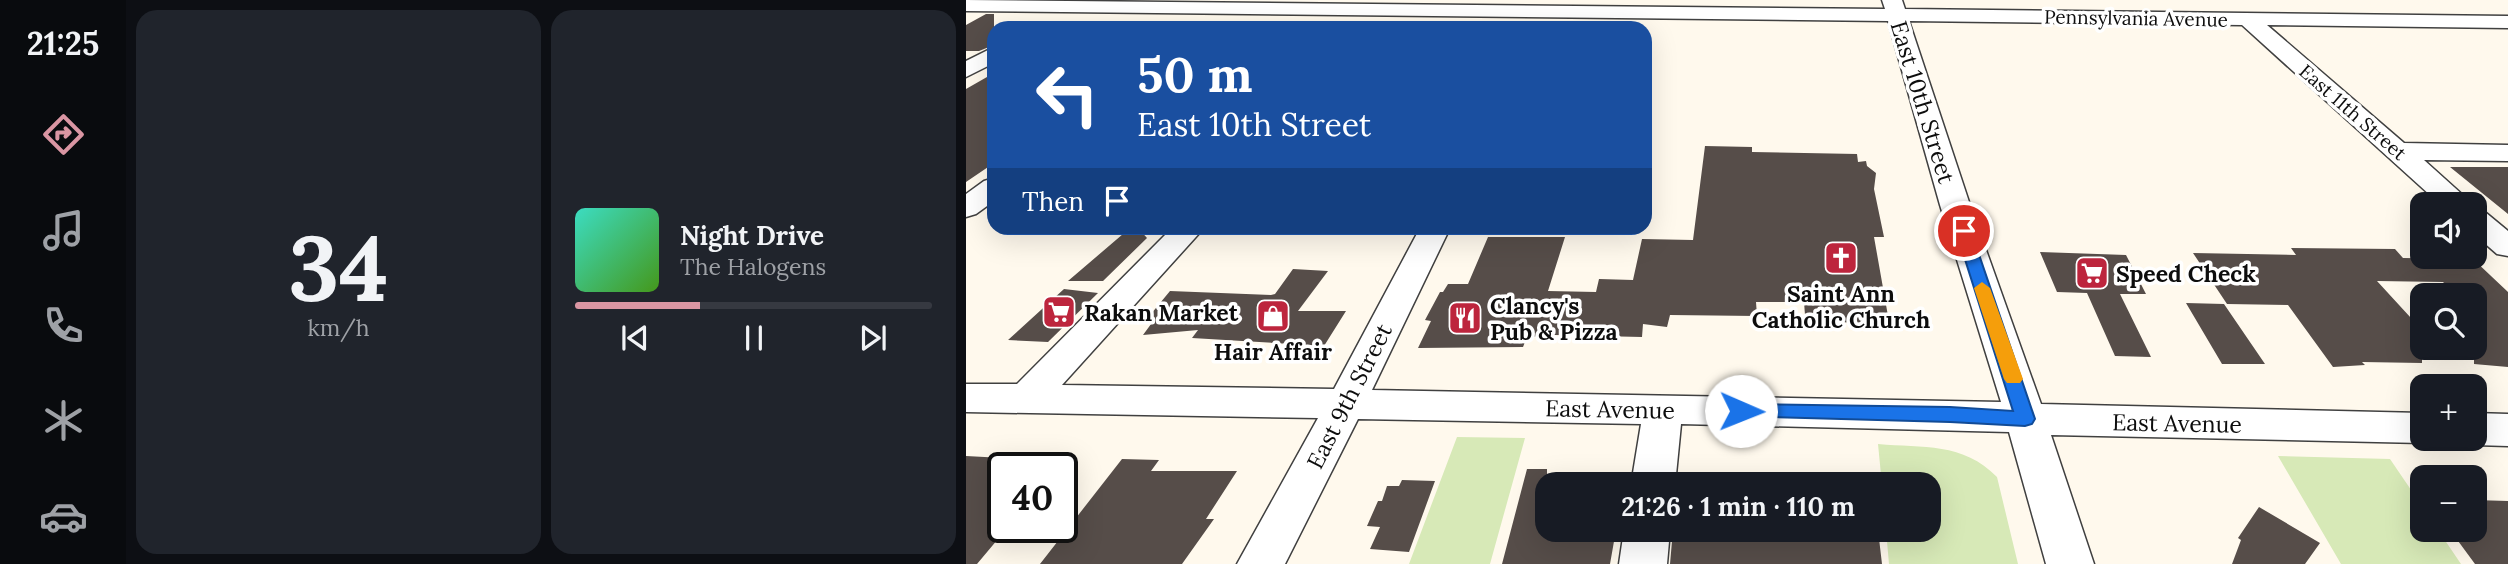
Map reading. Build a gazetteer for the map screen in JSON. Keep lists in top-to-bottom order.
{
  "streets": {
    "street": [
      "Pennsylvania Avenue",
      "East 10th Street",
      "East 11th Street",
      "East 9th Street",
      "East Avenue"
    ]
  },
  "crossings": [
    ["Pennsylvania Avenue", "East 10th Street"],
    ["Pennsylvania Avenue", "East 11th Street"],
    ["East 10th Street", "East Avenue"],
    ["East 9th Street", "East Avenue"]
  ],
  "places": {
    "church": ["Saint Ann Catholic Church"],
    "supermarket": ["Speed Check", "Rakan Market"],
    "shop": ["Hair Affair"],
    "restaurant": ["Clancy's Pub & Pizza"]
  },
  "page": {
    "tabs": "21:25",
    "tile": ["34", "km/h"],
    "turn": ["50 m", "East 10th Street"],
    "then": "Then",
    "map_buttons": ["+", "−"],
    "song": ["Night Drive", "The Halogens"],
    "limit": "40",
    "trip": "21:26 · 1 min · 110 m"
  }
}
